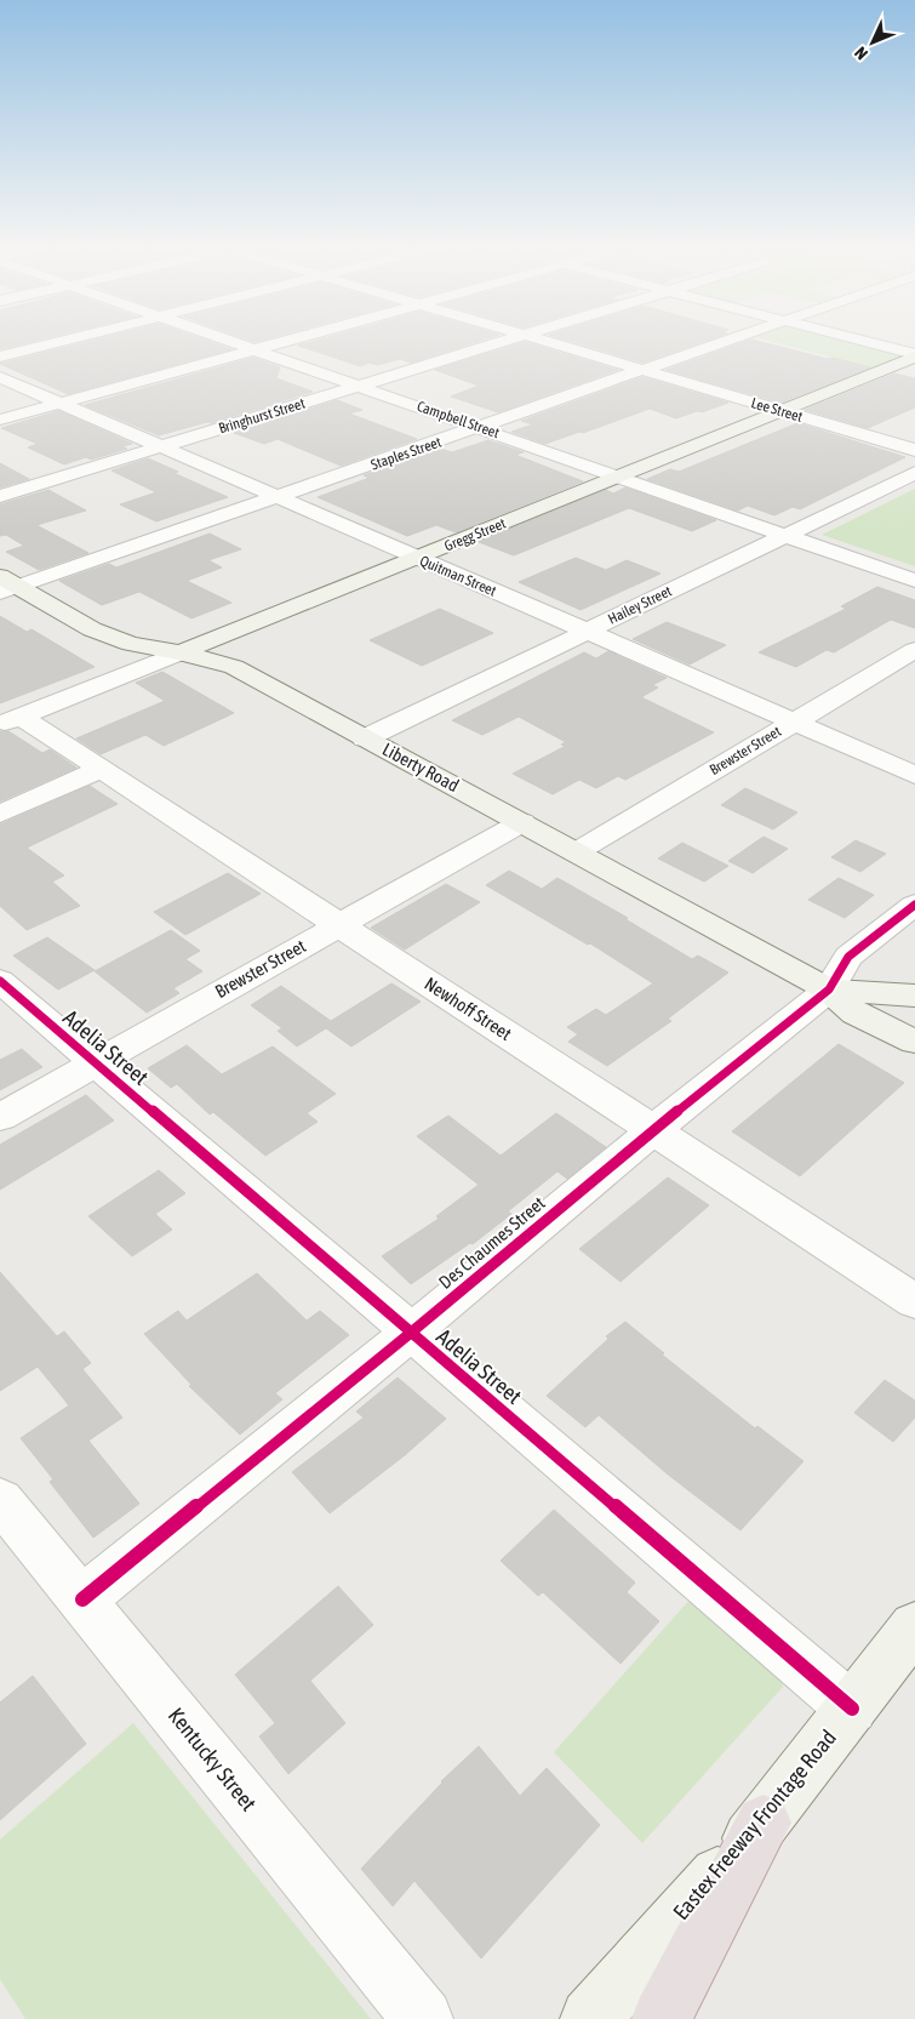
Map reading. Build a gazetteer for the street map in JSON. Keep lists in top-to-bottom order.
{
  "streets": {
    "main road": ["Gregg Street", "Liberty Road", "Eastex Freeway Frontage Road"],
    "street": [
      "Lee Street",
      "Bringhurst Street",
      "Campbell Street",
      "Staples Street",
      "Quitman Street",
      "Hailey Street",
      "Brewster Street",
      "Newhoff Street",
      "Adelia Street",
      "Des Chaumes Street",
      "Kentucky Street"
    ]
  },
  "crossings": [
    ["Lee Street", "Staples Street"],
    ["Lee Street", "Gregg Street"],
    ["Bringhurst Street", "Campbell Street"],
    ["Bringhurst Street", "Quitman Street"],
    ["Campbell Street", "Staples Street"],
    ["Campbell Street", "Gregg Street"],
    ["Campbell Street", "Hailey Street"],
    ["Staples Street", "Quitman Street"],
    ["Staples Street", "Liberty Road"],
    ["Gregg Street", "Quitman Street"],
    ["Gregg Street", "Liberty Road"],
    ["Gregg Street", "Newhoff Street"],
    ["Quitman Street", "Hailey Street"],
    ["Quitman Street", "Brewster Street"],
    ["Hailey Street", "Liberty Road"],
    ["Brewster Street", "Liberty Road"],
    ["Brewster Street", "Newhoff Street"],
    ["Brewster Street", "Adelia Street"],
    ["Liberty Road", "Des Chaumes Street"],
    ["Newhoff Street", "Des Chaumes Street"],
    ["Adelia Street", "Des Chaumes Street"],
    ["Adelia Street", "Eastex Freeway Frontage Road"],
    ["Des Chaumes Street", "Kentucky Street"]
  ],
  "north": "bottom left"
}
